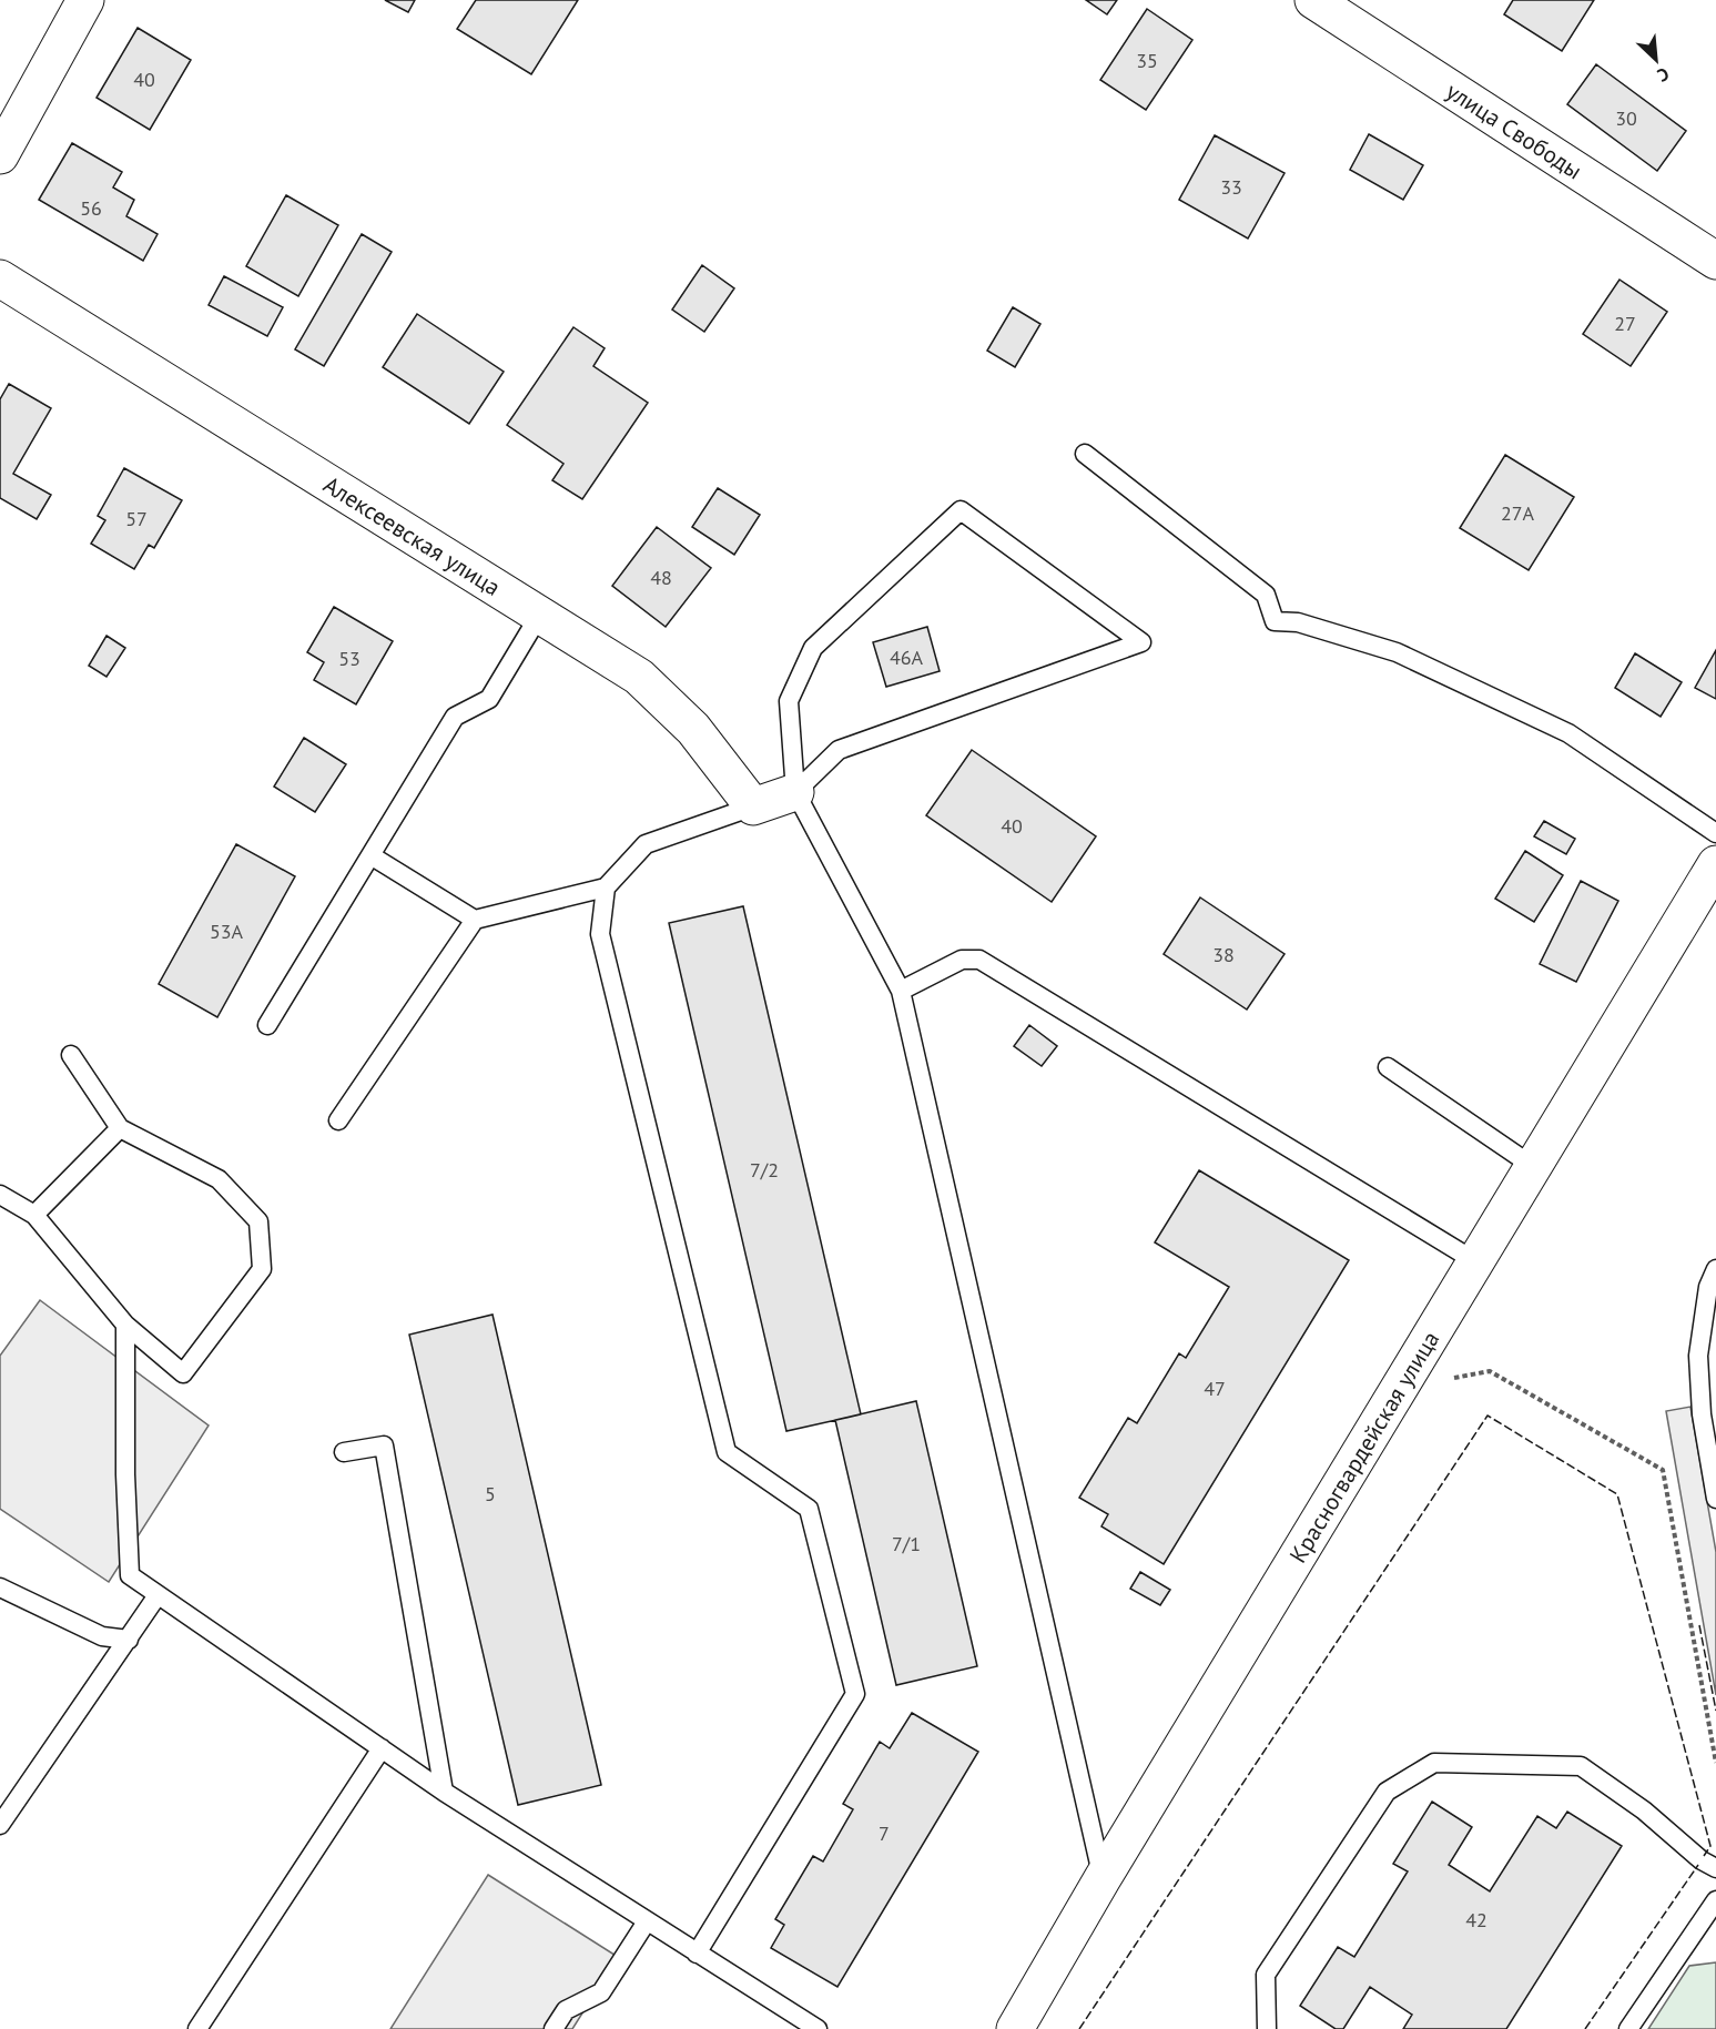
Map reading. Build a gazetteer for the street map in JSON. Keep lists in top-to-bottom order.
{
  "streets": {
    "street": ["улица Свободы", "Алексеевская улица", "Красногвардейская улица"]
  },
  "house_numbers": [
    "35",
    "40",
    "30",
    "33",
    "56",
    "27",
    "27А",
    "57",
    "48",
    "46А",
    "53",
    "40",
    "53А",
    "38",
    "7/2",
    "47",
    "5",
    "7/1",
    "7",
    "42"
  ],
  "north": "bottom right"
}
